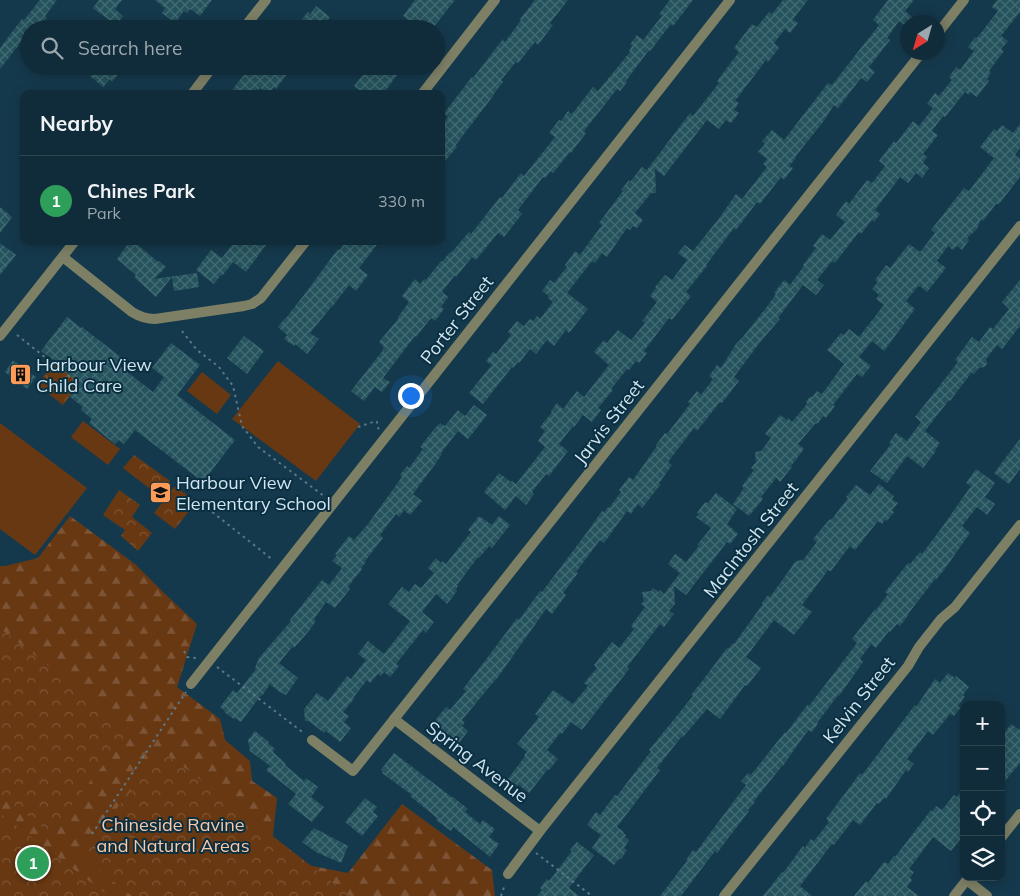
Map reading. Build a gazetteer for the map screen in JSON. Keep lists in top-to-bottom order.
{
  "streets": {
    "street": [
      "Porter Street",
      "Jarvis Street",
      "MacIntosh Street",
      "Kelvin Street",
      "Spring Avenue"
    ]
  },
  "crossings": [
    ["Jarvis Street", "Spring Avenue"],
    ["MacIntosh Street", "Spring Avenue"]
  ],
  "parks": ["Chineside Ravine and Natural Areas"],
  "places": {
    "building": ["Harbour View Child Care"],
    "school or university": ["Harbour View Elementary School"]
  },
  "north": "bottom left",
  "page": {
    "search": "Search here",
    "heading": "Nearby",
    "list": [
      {
        "mark": "1",
        "name": "Chines Park",
        "note": "Park",
        "value": "330 m"
      }
    ],
    "map_buttons": ["+", "−"],
    "pins": "1"
  }
}
